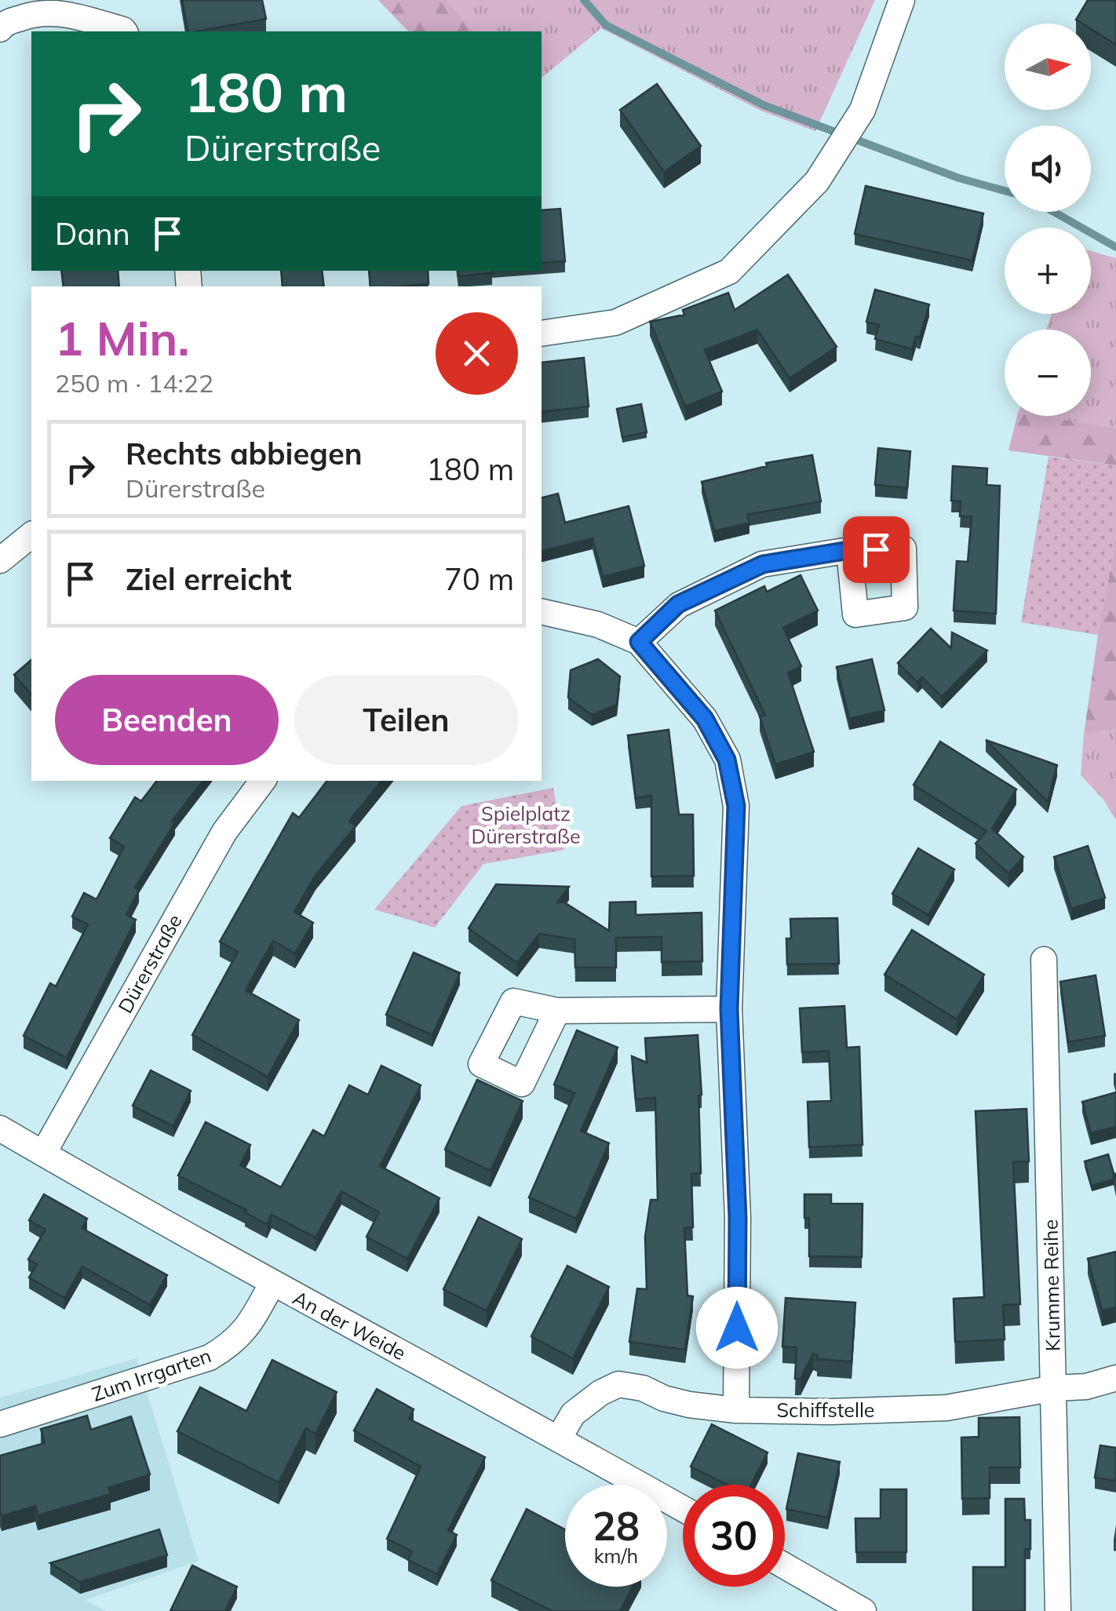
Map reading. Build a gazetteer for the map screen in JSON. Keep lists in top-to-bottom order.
{
  "streets": {
    "street": [
      "Dürerstraße",
      "Krumme Reihe",
      "An der Weide",
      "Zum Irrgarten",
      "Schiffstelle"
    ]
  },
  "crossings": [
    ["Dürerstraße", "An der Weide"],
    ["Krumme Reihe", "Schiffstelle"],
    ["An der Weide", "Zum Irrgarten"],
    ["An der Weide", "Schiffstelle"]
  ],
  "parks": ["Spielplatz Dürerstraße"],
  "north": "right",
  "page": {
    "map_buttons": ["+", "−"],
    "turn": ["180 m", "Dürerstraße"],
    "then": "Dann",
    "heading": ["1 Min.", "250 m · 14:22"],
    "list": [
      {
        "name": "Rechts abbiegen",
        "note": "Dürerstraße",
        "value": "180 m"
      },
      {
        "name": "Ziel erreicht",
        "value": "70 m"
      }
    ],
    "buttons": ["Beenden", "Teilen"],
    "speed": "28 km/h",
    "limit": "30"
  }
}
